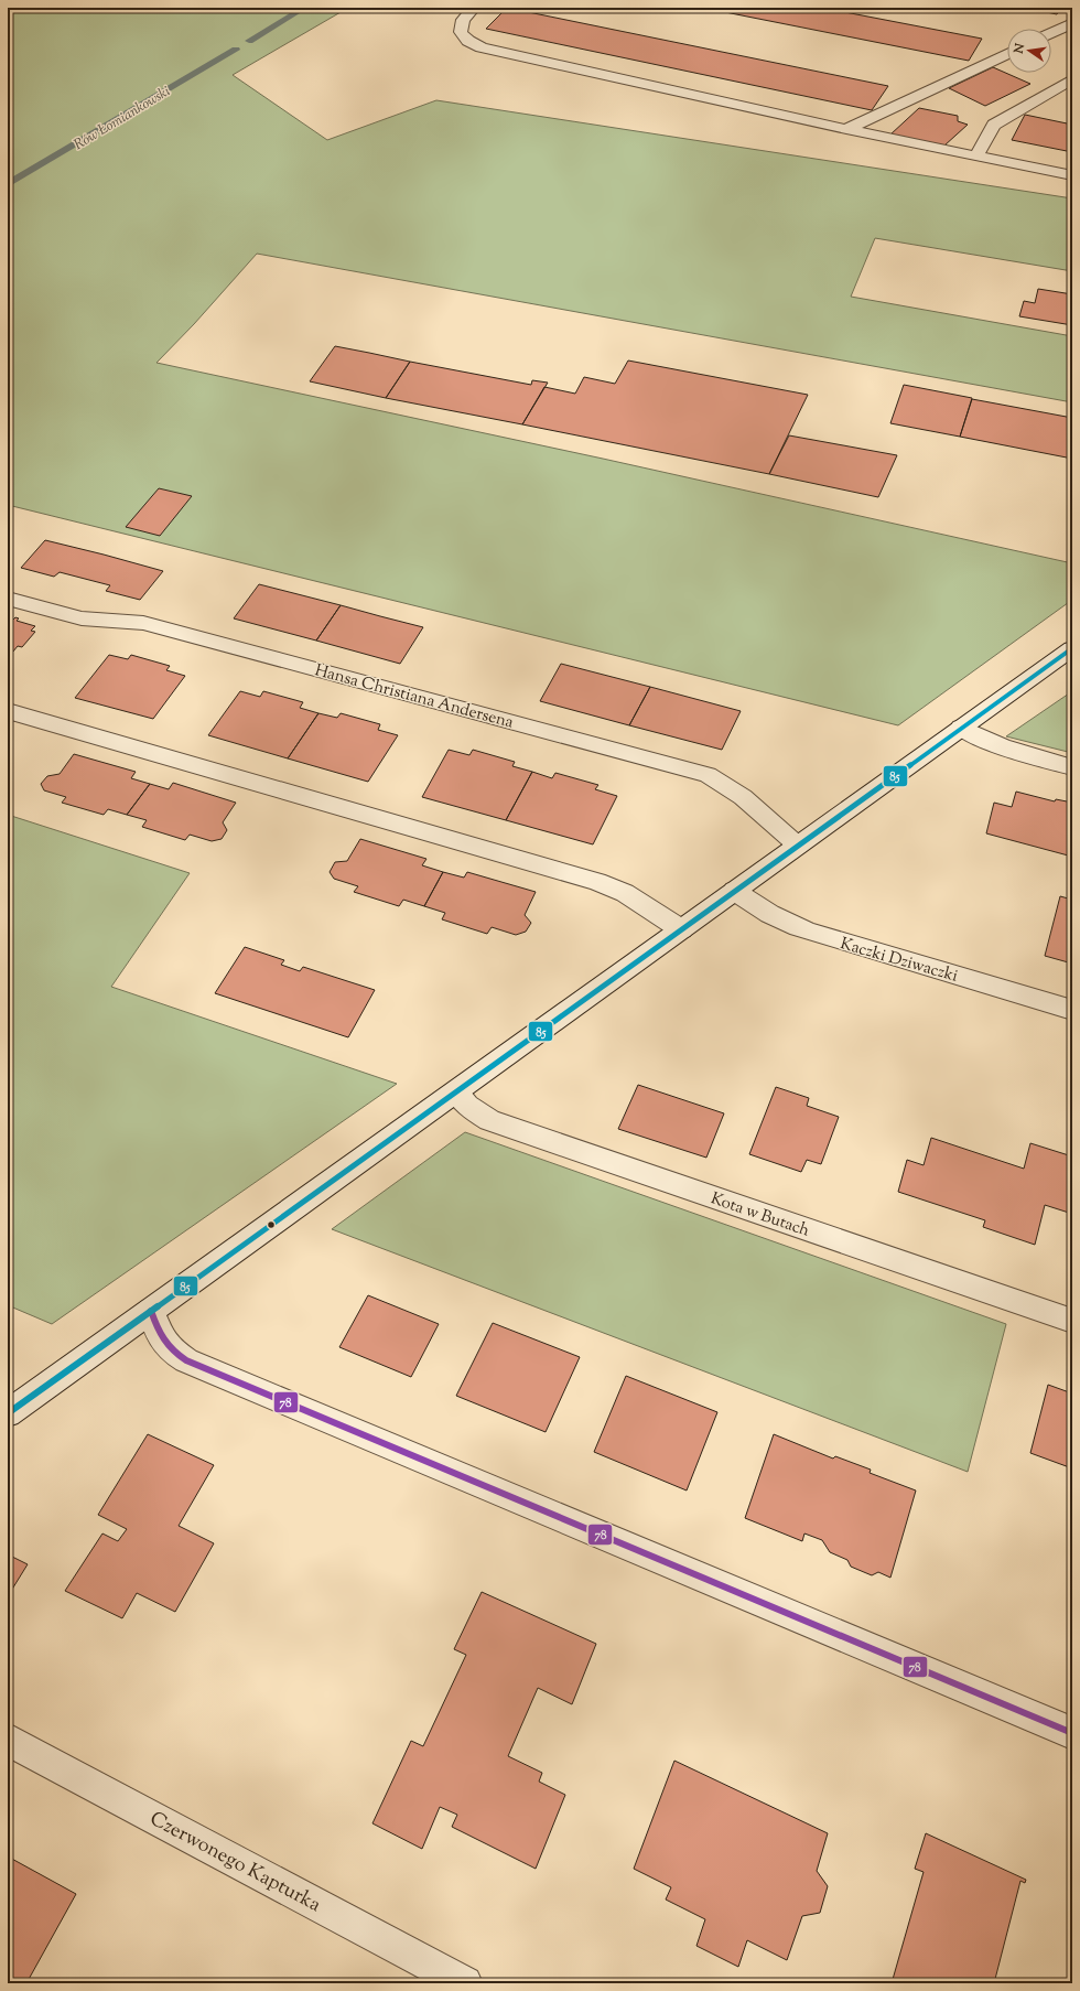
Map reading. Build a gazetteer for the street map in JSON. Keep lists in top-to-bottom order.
{
  "streets": {
    "street": [
      "Hansa Christiana Andersena",
      "Kaczki Dziwaczki",
      "Kota w Butach",
      "Czerwonego Kapturka"
    ]
  },
  "water": ["Rów Łomiankowski"],
  "lines": ["transit line 85", "transit line 78"],
  "north": "left"
}
